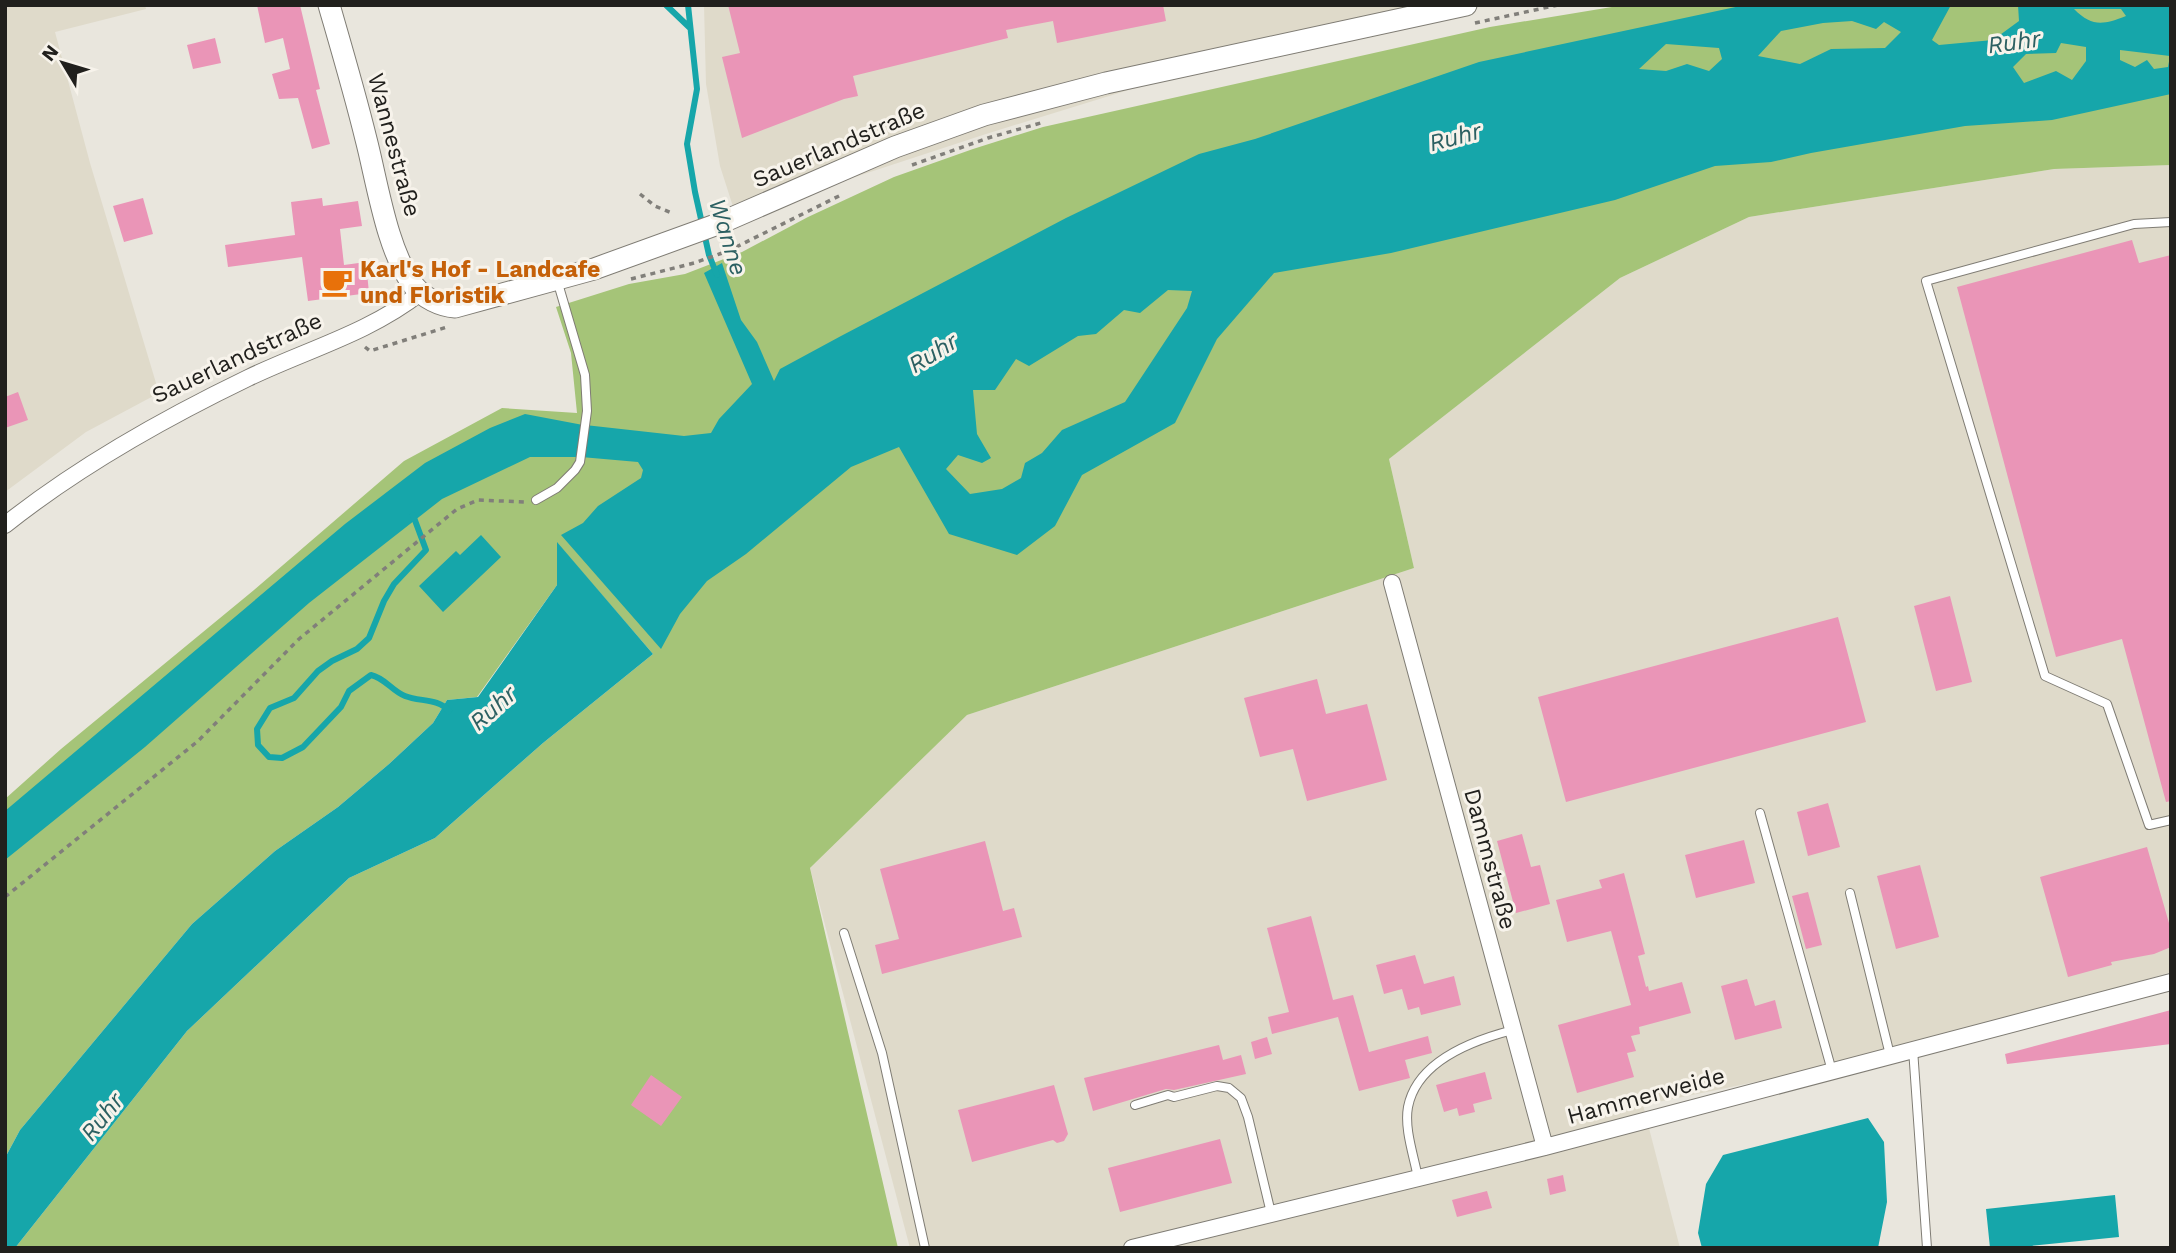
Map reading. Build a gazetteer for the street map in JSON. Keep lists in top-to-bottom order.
{
  "streets": {
    "street": [
      "Wannestraße",
      "Sauerlandstraße",
      "Dammstraße",
      "Hammerweide"
    ]
  },
  "crossings": [
    ["Wannestraße", "Sauerlandstraße"],
    ["Dammstraße", "Hammerweide"]
  ],
  "water": ["Ruhr", "Wanne"],
  "places": {
    "cafe": ["Karl's Hof - Landcafe und Floristik"]
  },
  "north": "top left"
}
